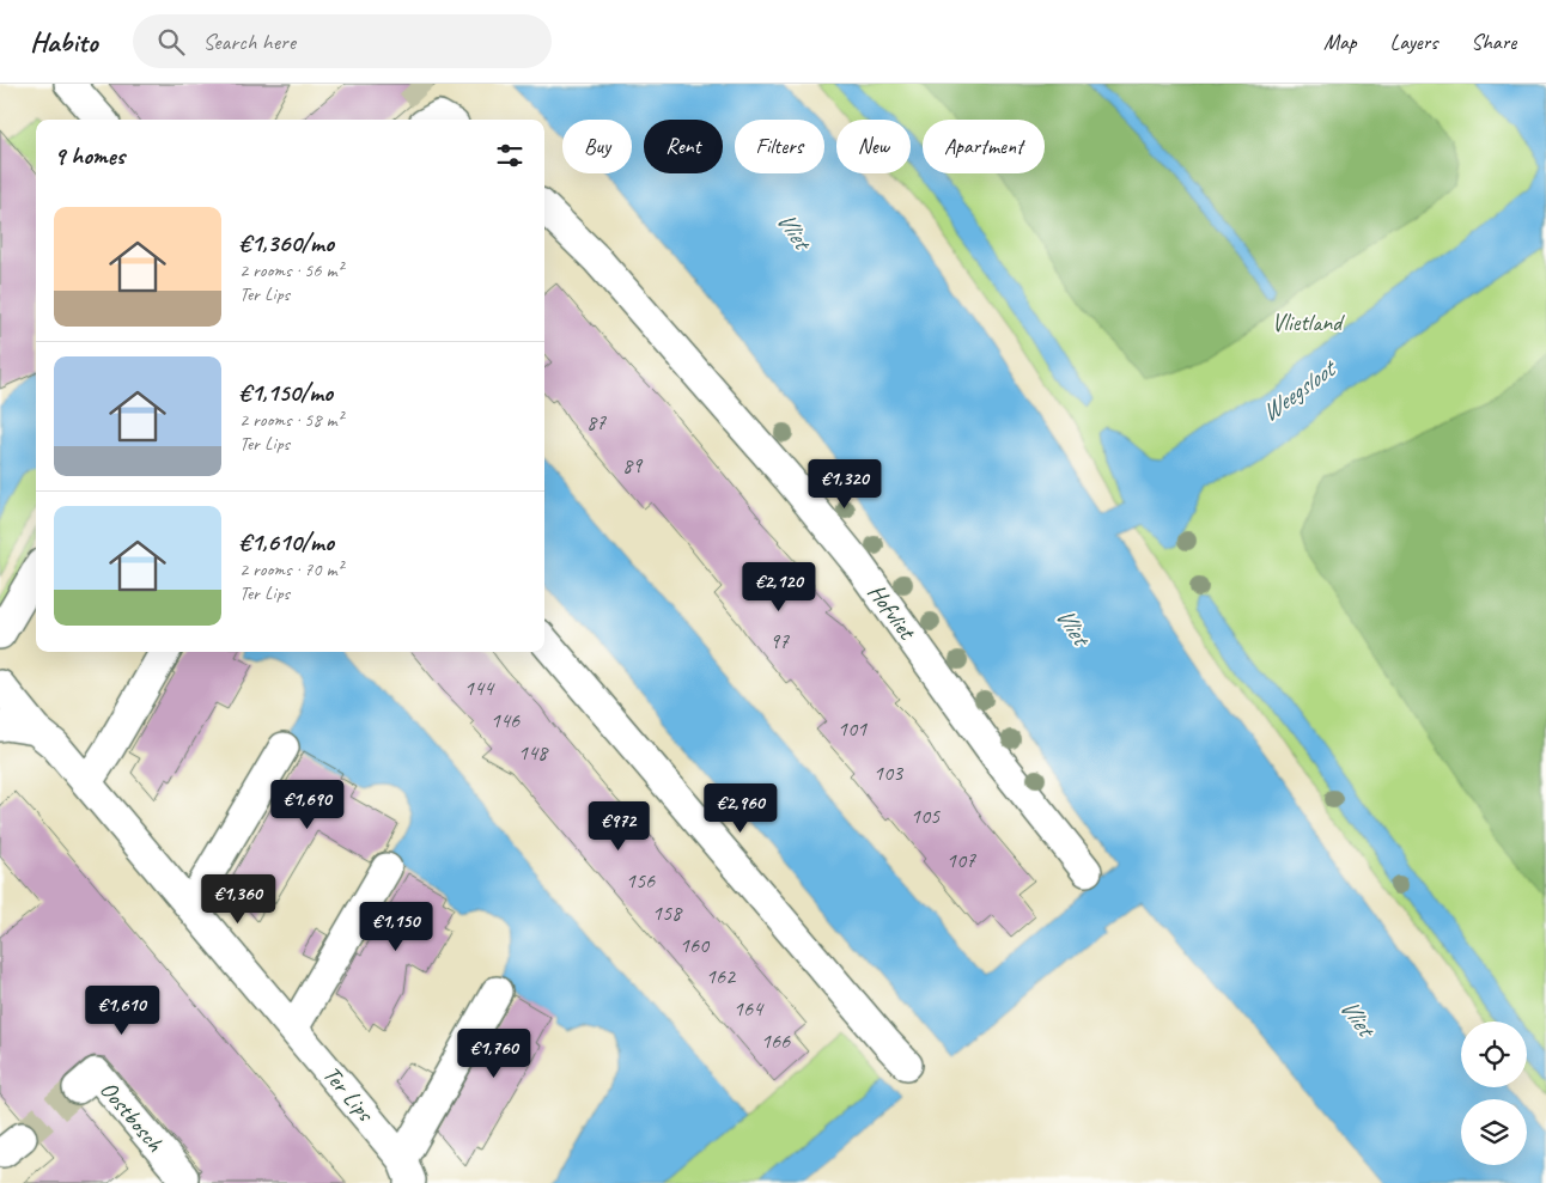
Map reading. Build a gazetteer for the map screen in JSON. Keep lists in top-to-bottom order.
{
  "streets": {
    "street": ["Hofvliet", "Ter Lips", "Oostbosch"]
  },
  "water": ["Vliet", "Weegsloot"],
  "parks": ["Vlietland"],
  "house_numbers": [
    "87",
    "89",
    "97",
    "144",
    "146",
    "101",
    "148",
    "103",
    "105",
    "107",
    "156",
    "158",
    "160",
    "162",
    "164",
    "166"
  ],
  "page": {
    "header": "Habito",
    "search": "Search here",
    "nav": ["Map", "Layers", "Share"],
    "chip": [
      "Buy",
      "Rent",
      "Filters",
      "New",
      "Apartment"
    ],
    "heading": "9 homes",
    "list": [
      {
        "name": "€1,360/mo",
        "note": "2 rooms · 56 m² · Ter Lips"
      },
      {
        "name": "€1,150/mo",
        "note": "2 rooms · 58 m² · Ter Lips"
      },
      {
        "name": "€1,610/mo",
        "note": "2 rooms · 70 m² · Ter Lips"
      }
    ],
    "price": [
      "€1,320",
      "€2,120",
      "€1,690",
      "€2,960",
      "€972",
      "€1,360",
      "€1,150",
      "€1,610",
      "€1,760"
    ]
  }
}
